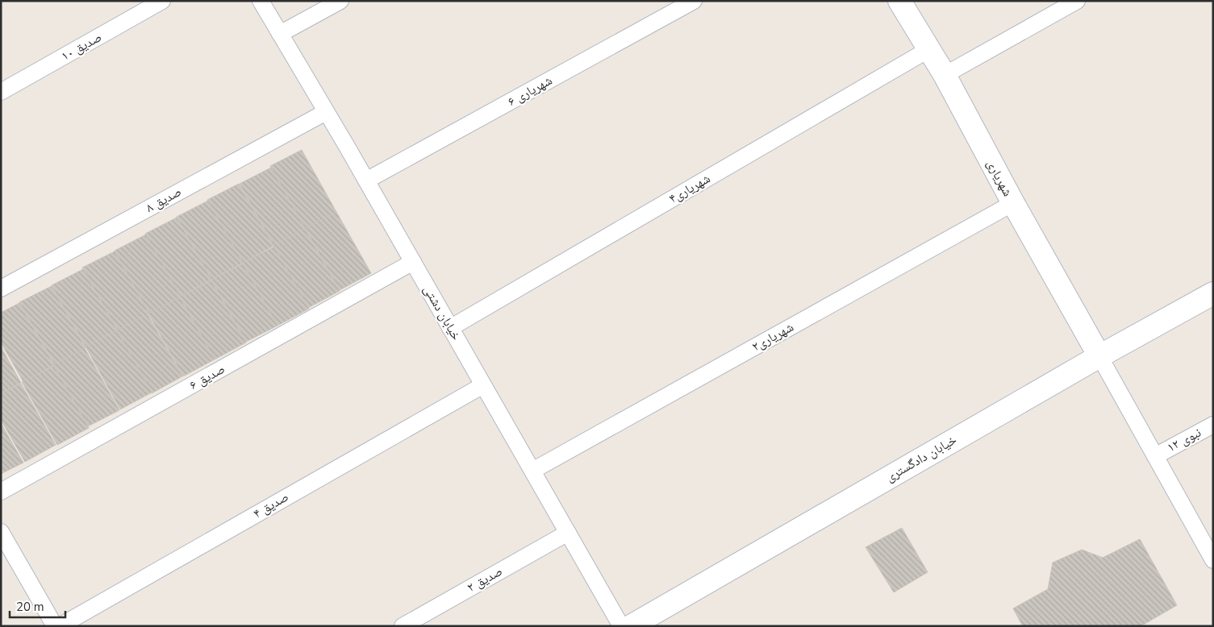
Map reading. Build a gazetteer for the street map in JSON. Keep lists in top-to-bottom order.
{
  "streets": {
    "main road": ["شهریاری", "خیابان دادگستری"],
    "street": [
      "صدیق ۱۰",
      "شهریاری ۶",
      "شهریاری۴",
      "صدیق ۸",
      "خیابان دشتی",
      "شهریاری۲",
      "صدیق ۶",
      "نبوی ۱۲",
      "صدیق ۴",
      "صدیق ۲"
    ]
  },
  "crossings": [
    ["شهریاری ۶", "خیابان دشتی"],
    ["شهریاری", "شهریاری۴"],
    ["شهریاری", "شهریاری۲"],
    ["شهریاری", "خیابان دادگستری"],
    ["شهریاری۴", "خیابان دشتی"],
    ["صدیق ۸", "خیابان دشتی"],
    ["خیابان دشتی", "شهریاری۲"],
    ["خیابان دشتی", "صدیق ۶"],
    ["خیابان دشتی", "صدیق ۴"],
    ["خیابان دشتی", "صدیق ۲"]
  ],
  "scale_bar": "20 m"
}
